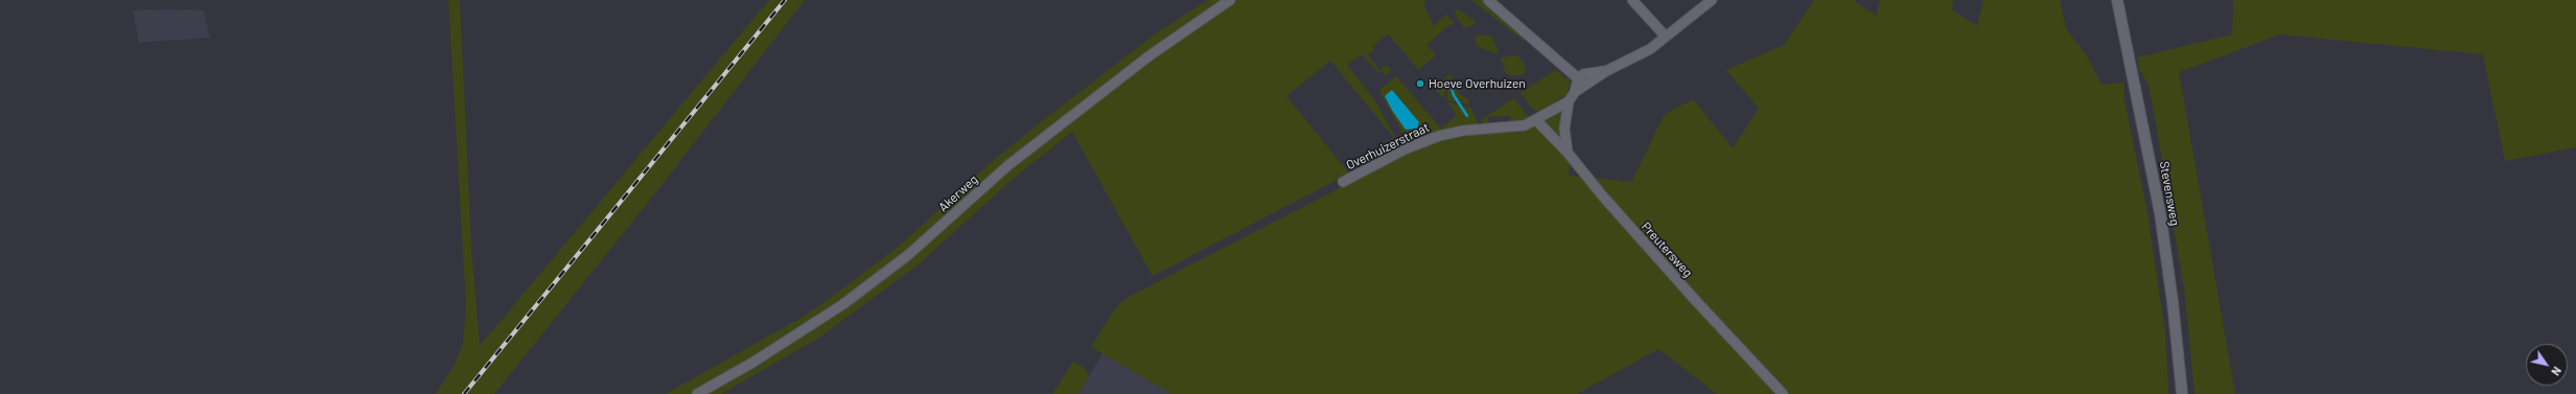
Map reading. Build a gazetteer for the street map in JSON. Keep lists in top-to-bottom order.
{
  "streets": {
    "street": [
      "Overhuizerstraat",
      "Akerweg",
      "Stevensweg",
      "Preutersweg"
    ]
  },
  "crossings": [
    ["Overhuizerstraat", "Preutersweg"]
  ],
  "places": ["Hoeve Overhuizen"],
  "north": "bottom right"
}
